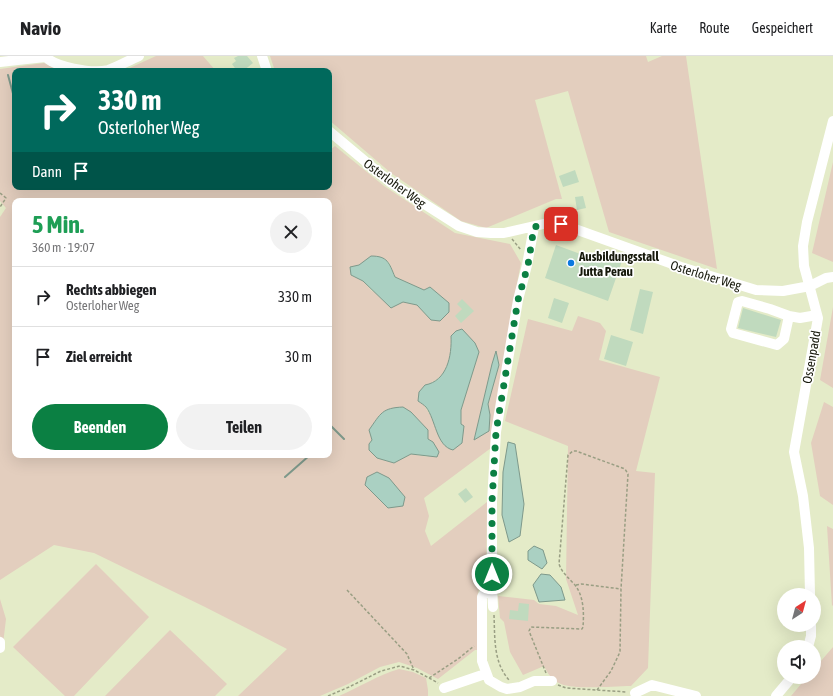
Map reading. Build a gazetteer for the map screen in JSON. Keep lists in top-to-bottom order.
{
  "streets": {
    "street": ["Osterloher Weg", "Ossenpadd"]
  },
  "crossings": [
    ["Osterloher Weg", "Ossenpadd"]
  ],
  "places": ["Ausbildungsstall Jutta Perau"],
  "north": "top right",
  "page": {
    "header": "Navio",
    "nav": ["Karte", "Route", "Gespeichert"],
    "turn": ["330 m", "Osterloher Weg"],
    "then": "Dann",
    "heading": ["5 Min.", "360 m · 19:07"],
    "list": [
      {
        "name": "Rechts abbiegen",
        "note": "Osterloher Weg",
        "value": "330 m"
      },
      {
        "name": "Ziel erreicht",
        "value": "30 m"
      }
    ],
    "buttons": ["Beenden", "Teilen"]
  }
}
